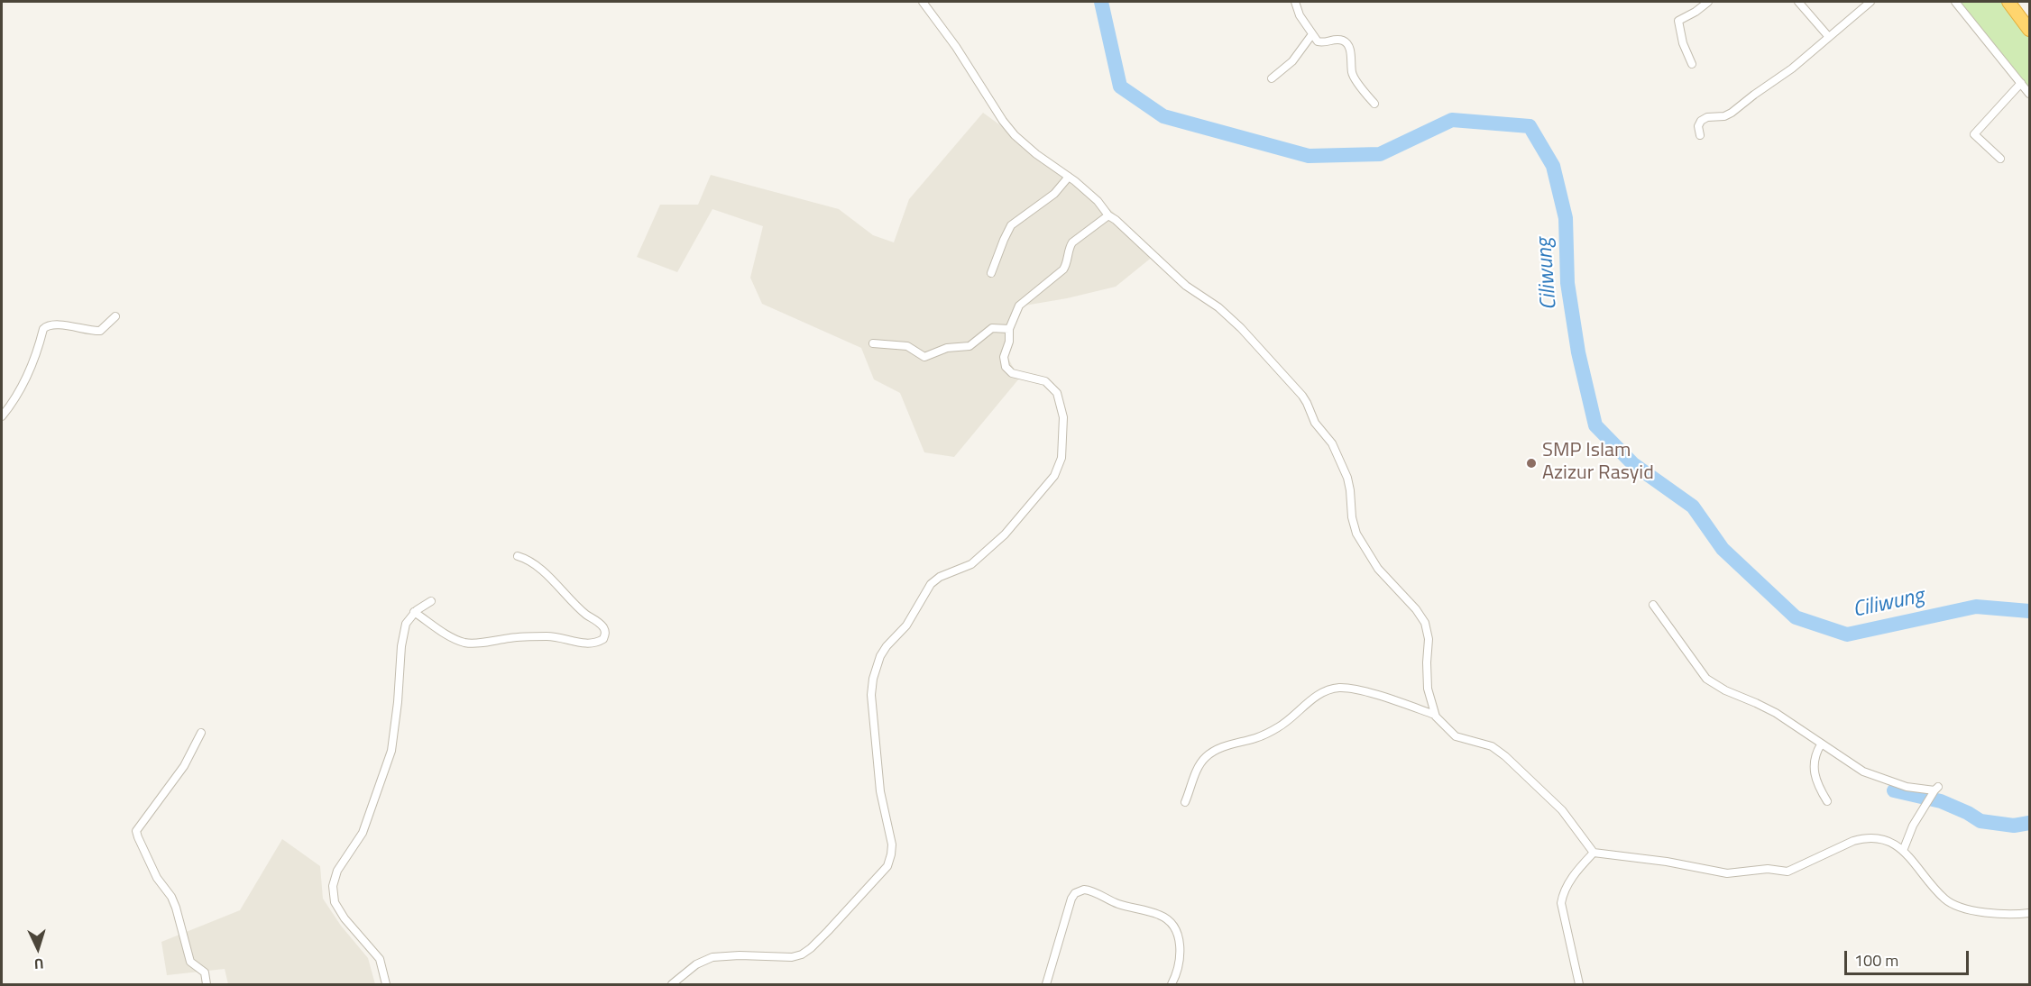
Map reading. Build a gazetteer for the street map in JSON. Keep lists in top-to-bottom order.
{
  "water": ["Ciliwung"],
  "places": ["SMP Islam Azizur Rasyid"],
  "scale_bar": "100 m",
  "north": "bottom"
}
